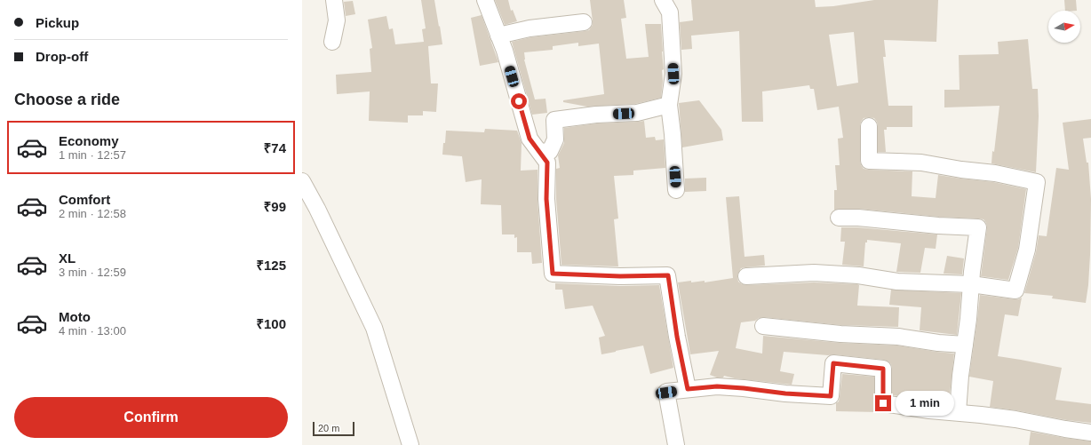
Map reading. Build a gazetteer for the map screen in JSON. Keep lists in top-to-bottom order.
{
  "scale_bar": "20 m",
  "north": "right",
  "page": {
    "banner": ["Pickup", "Drop-off"],
    "heading": "Choose a ride",
    "list": [
      {
        "name": "Economy",
        "note": "1 min · 12:57",
        "value": "₹74"
      },
      {
        "name": "Comfort",
        "note": "2 min · 12:58",
        "value": "₹99"
      },
      {
        "name": "XL",
        "note": "3 min · 12:59",
        "value": "₹125"
      },
      {
        "name": "Moto",
        "note": "4 min · 13:00",
        "value": "₹100"
      }
    ],
    "buttons": "Confirm",
    "bubble": "1 min",
    "scale": "20 m"
  }
}
